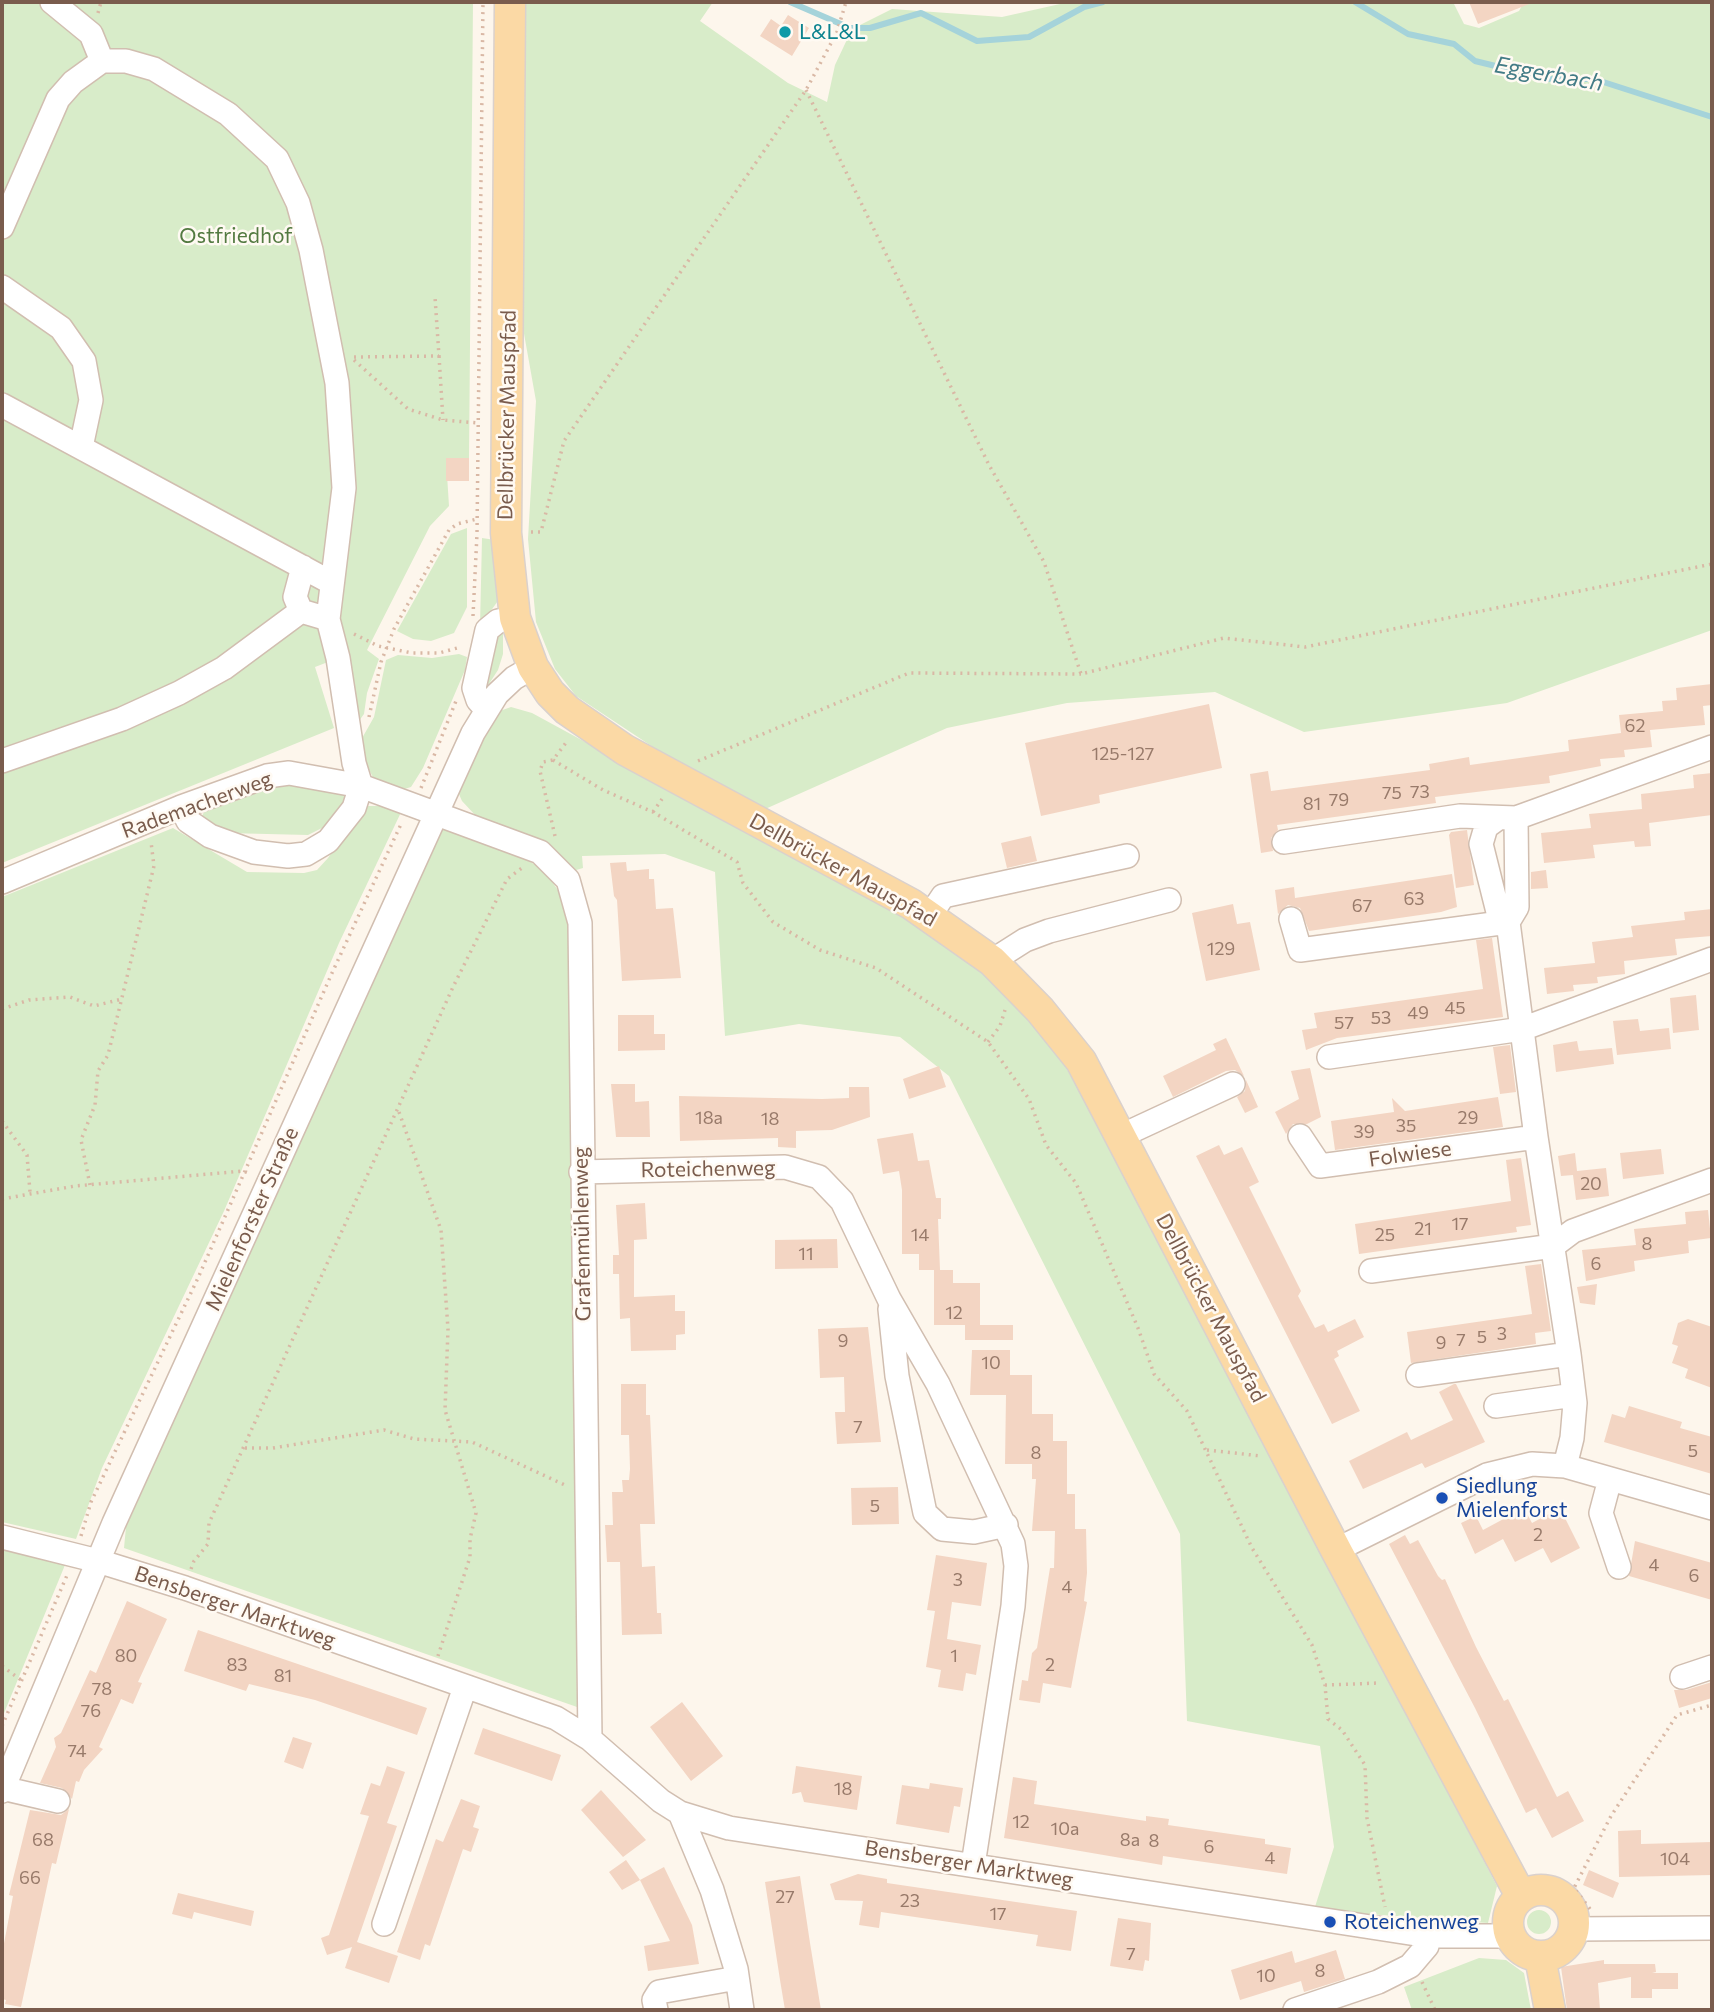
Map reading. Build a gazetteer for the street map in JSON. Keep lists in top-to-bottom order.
{
  "streets": {
    "main road": ["Dellbrücker Mauspfad"],
    "street": [
      "Rademacherweg",
      "Folwiese",
      "Roteichenweg",
      "Mielenforster Straße",
      "Grafenmühlenweg",
      "Bensberger Marktweg"
    ]
  },
  "crossings": [
    ["Dellbrücker Mauspfad", "Mielenforster Straße"],
    ["Dellbrücker Mauspfad", "Bensberger Marktweg"],
    ["Rademacherweg", "Mielenforster Straße"],
    ["Roteichenweg", "Grafenmühlenweg"],
    ["Roteichenweg", "Bensberger Marktweg"],
    ["Mielenforster Straße", "Bensberger Marktweg"],
    ["Grafenmühlenweg", "Bensberger Marktweg"]
  ],
  "water": ["Eggerbach"],
  "parks": ["Ostfriedhof"],
  "places": ["L&L&L", "Siedlung Mielenforst", "Roteichenweg"],
  "house_numbers": [
    "62",
    "125-127",
    "73",
    "75",
    "79",
    "81",
    "63",
    "67",
    "129",
    "45",
    "49",
    "53",
    "57",
    "18a",
    "29",
    "18",
    "35",
    "39",
    "20",
    "17",
    "21",
    "14",
    "25",
    "8",
    "11",
    "6",
    "12",
    "3",
    "5",
    "7",
    "9",
    "9",
    "10",
    "7",
    "5",
    "8",
    "5",
    "2",
    "4",
    "6",
    "3",
    "4",
    "80",
    "1",
    "83",
    "2",
    "81",
    "78",
    "76",
    "74",
    "18",
    "12",
    "10a",
    "68",
    "8a",
    "8",
    "6",
    "4",
    "104",
    "66",
    "27",
    "23",
    "17",
    "7",
    "8",
    "10"
  ]
}
